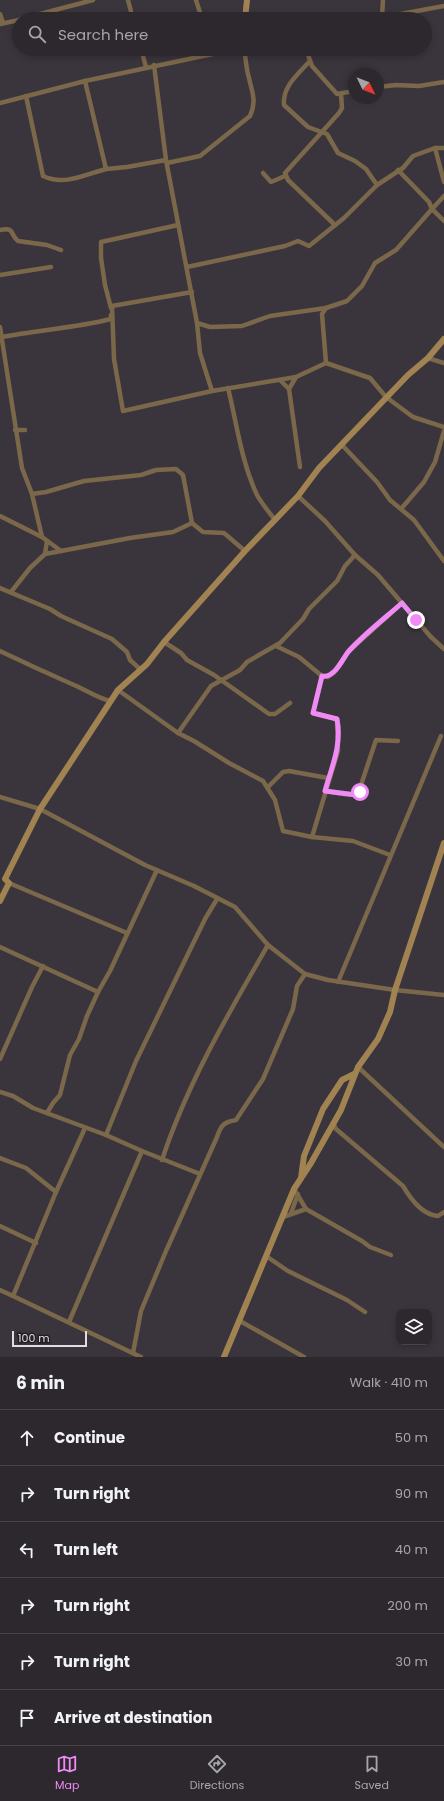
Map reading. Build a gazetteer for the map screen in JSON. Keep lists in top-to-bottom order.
{
  "scale_bar": "100 m",
  "north": "bottom right",
  "page": {
    "search": "Search here",
    "scale": "100 m",
    "heading": ["6 min", "Walk · 410 m"],
    "list": [
      ["Continue", "50 m"],
      ["Turn right", "90 m"],
      ["Turn left", "40 m"],
      ["Turn right", "200 m"],
      ["Turn right", "30 m"],
      "Arrive at destination"
    ],
    "nav": ["Map", "Directions", "Saved"]
  }
}
